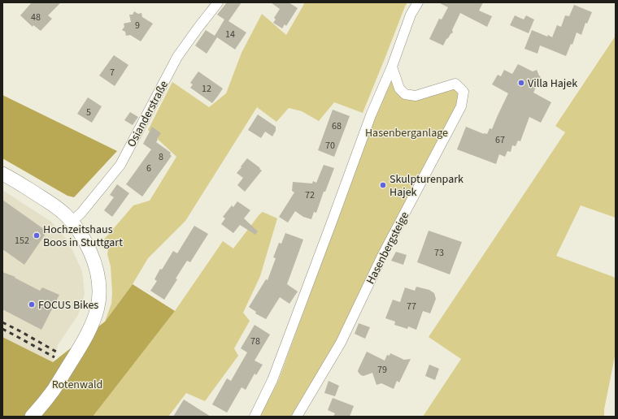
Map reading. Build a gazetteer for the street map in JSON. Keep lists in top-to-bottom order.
{
  "streets": {
    "street": ["Osianderstraße", "Hasenbergsteige"]
  },
  "parks": ["Hasenberganlage", "Rotenwald"],
  "places": [
    "Villa Hajek",
    "Skulpturenpark Hajek",
    "Hochzeitshaus Boos in Stuttgart",
    "FOCUS Bikes"
  ],
  "house_numbers": [
    "48",
    "9",
    "14",
    "7",
    "12",
    "5",
    "68",
    "67",
    "70",
    "8",
    "6",
    "72",
    "152",
    "73",
    "77",
    "78",
    "79"
  ]
}
